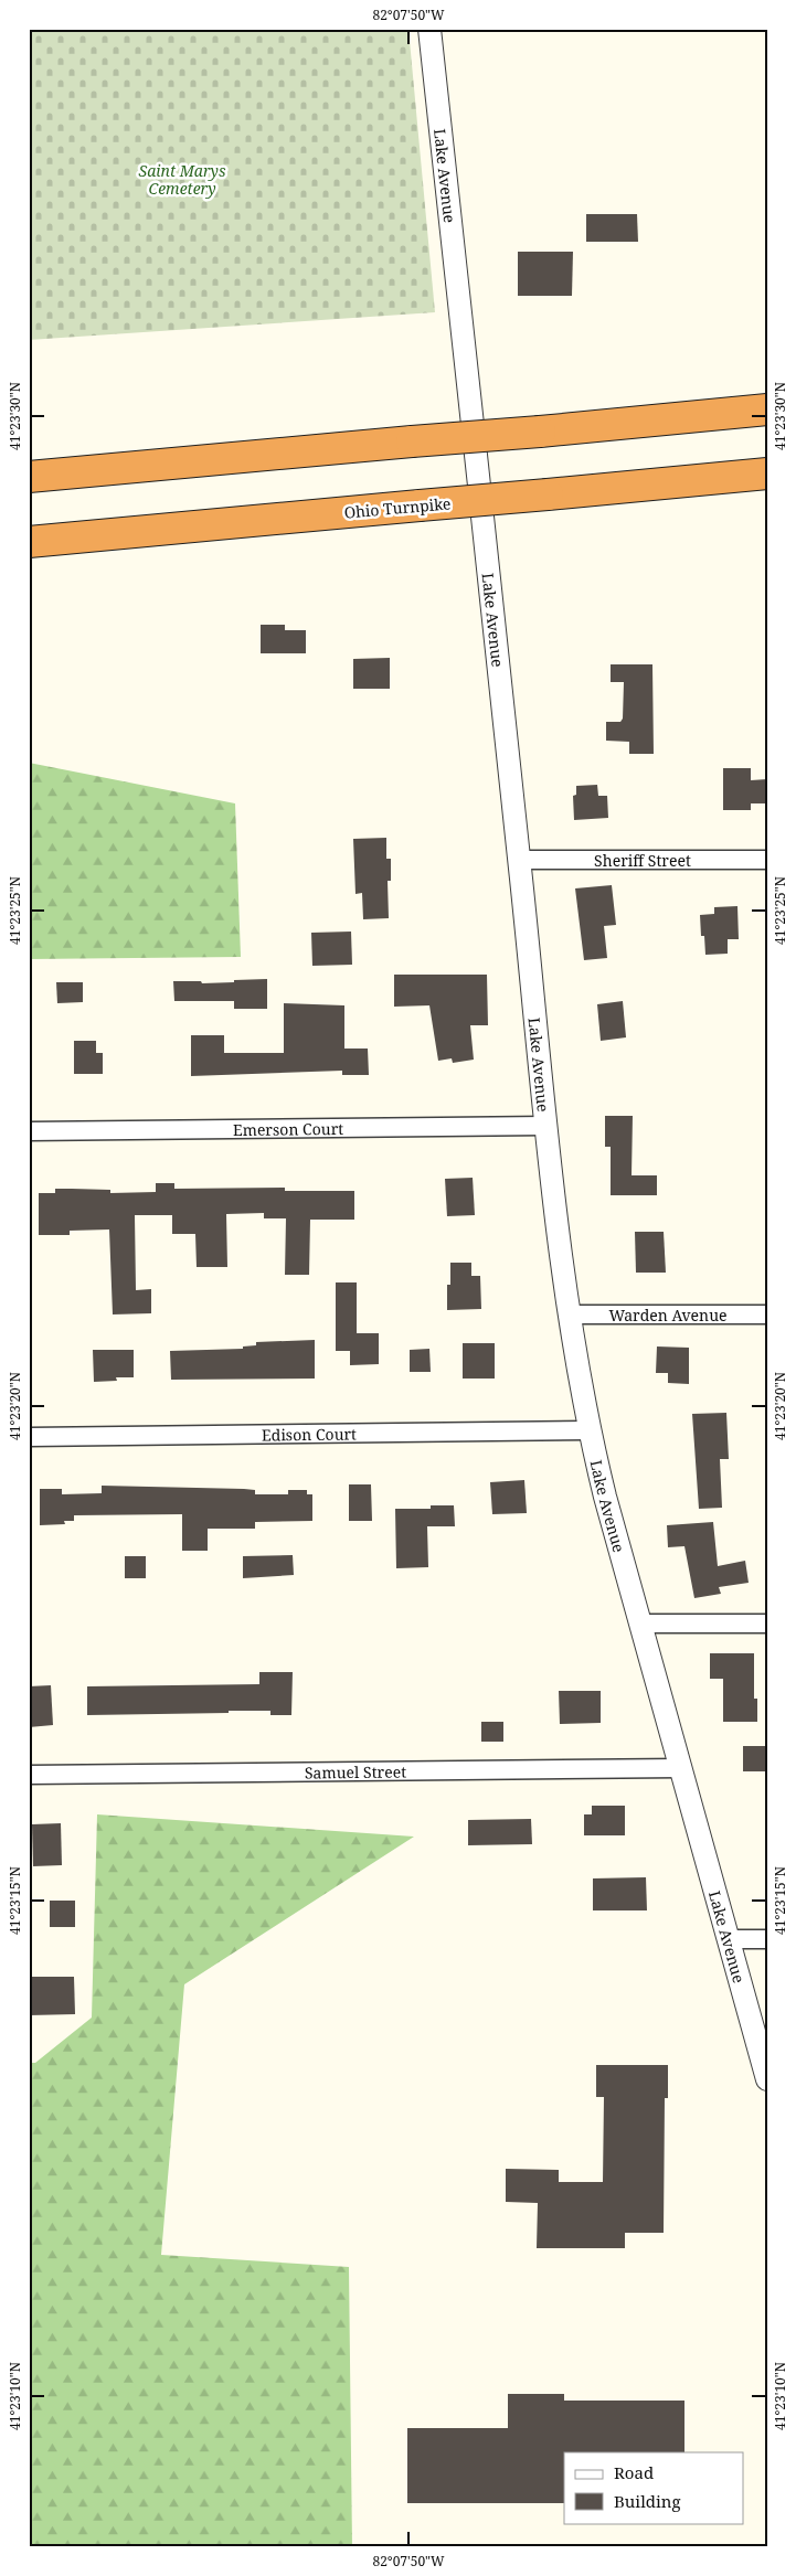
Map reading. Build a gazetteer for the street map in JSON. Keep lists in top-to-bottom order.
{
  "streets": {
    "highway": ["Ohio Turnpike"],
    "street": [
      "Lake Avenue",
      "Sheriff Street",
      "Emerson Court",
      "Warden Avenue",
      "Edison Court",
      "Samuel Street"
    ]
  },
  "crossings": [
    ["Lake Avenue", "Sheriff Street"],
    ["Lake Avenue", "Emerson Court"],
    ["Lake Avenue", "Warden Avenue"],
    ["Lake Avenue", "Edison Court"],
    ["Lake Avenue", "Samuel Street"]
  ],
  "parks": ["Saint Marys Cemetery"],
  "legend": ["Road", "Building"],
  "coordinates": [
    "82°07'50\"W",
    "41°23'30\"N",
    "41°23'25\"N",
    "41°23'20\"N",
    "41°23'15\"N",
    "41°23'10\"N"
  ]
}
